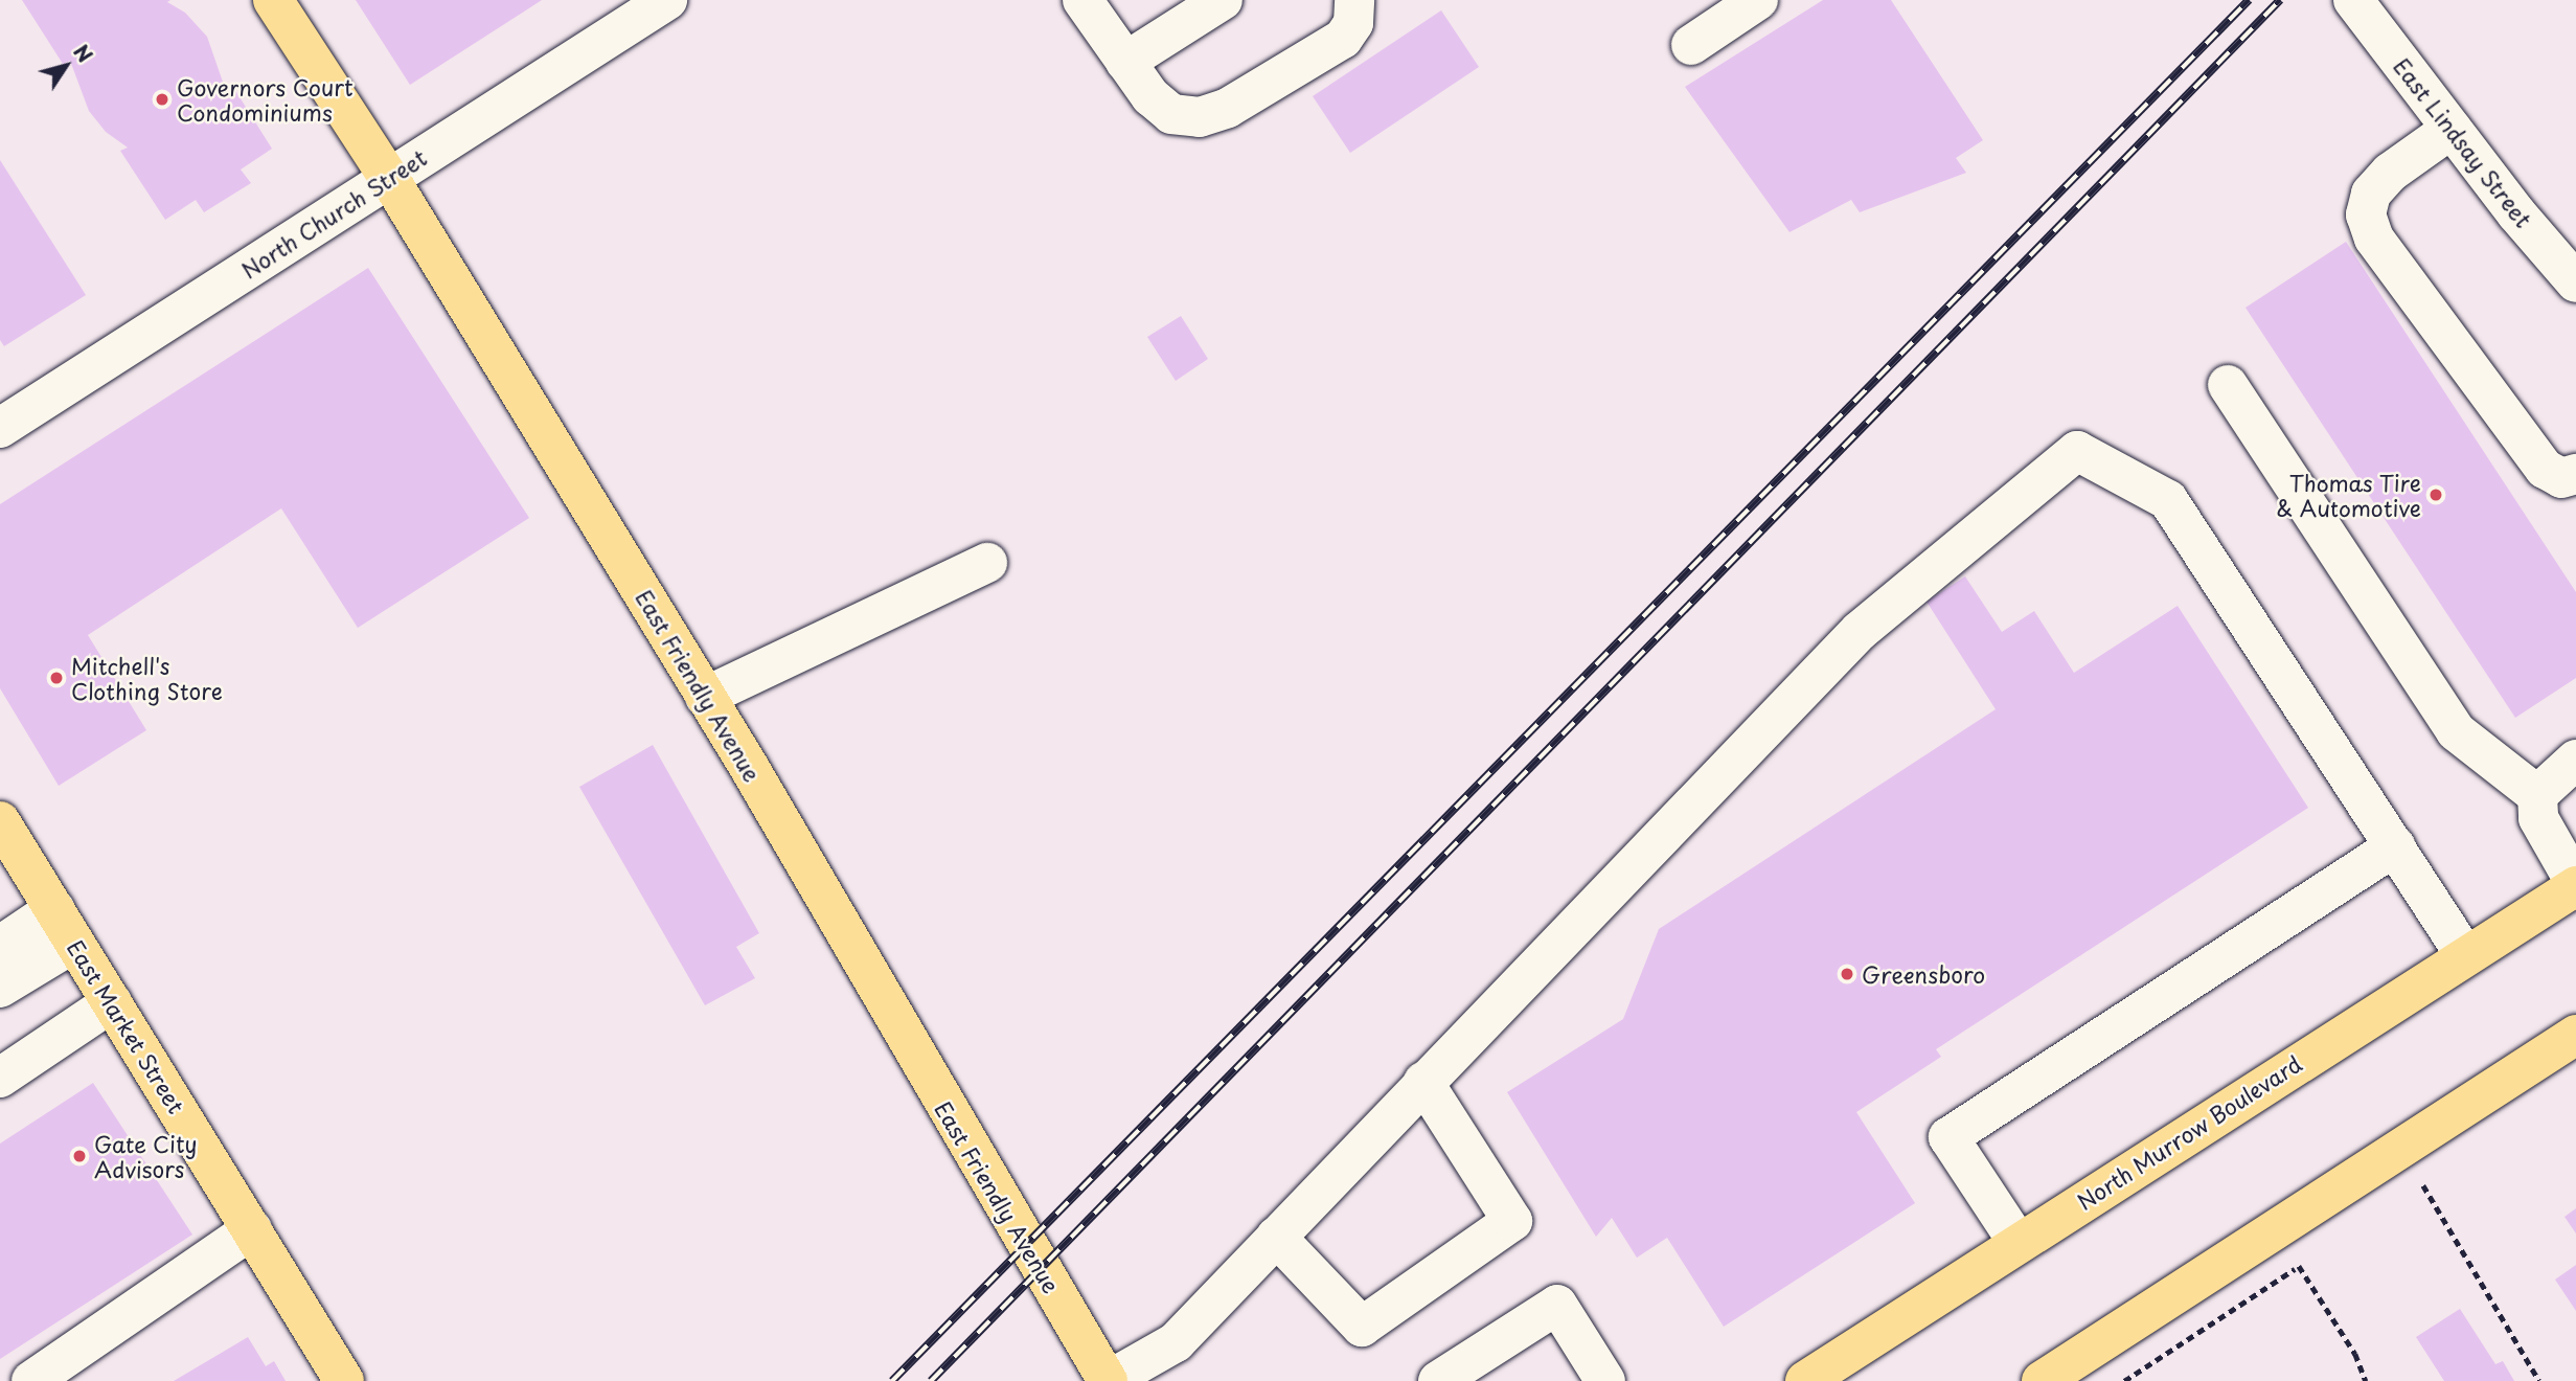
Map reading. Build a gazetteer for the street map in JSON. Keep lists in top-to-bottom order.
{
  "streets": {
    "main road": ["East Friendly Avenue", "East Market Street", "North Murrow Boulevard"],
    "street": ["East Lindsay Street", "North Church Street"]
  },
  "crossings": [
    ["North Church Street", "East Friendly Avenue"]
  ],
  "places": [
    "Governors Court Condominiums",
    "Thomas Tire & Automotive",
    "Mitchell's Clothing Store",
    "Greensboro",
    "Gate City Advisors"
  ],
  "north": "top right"
}
